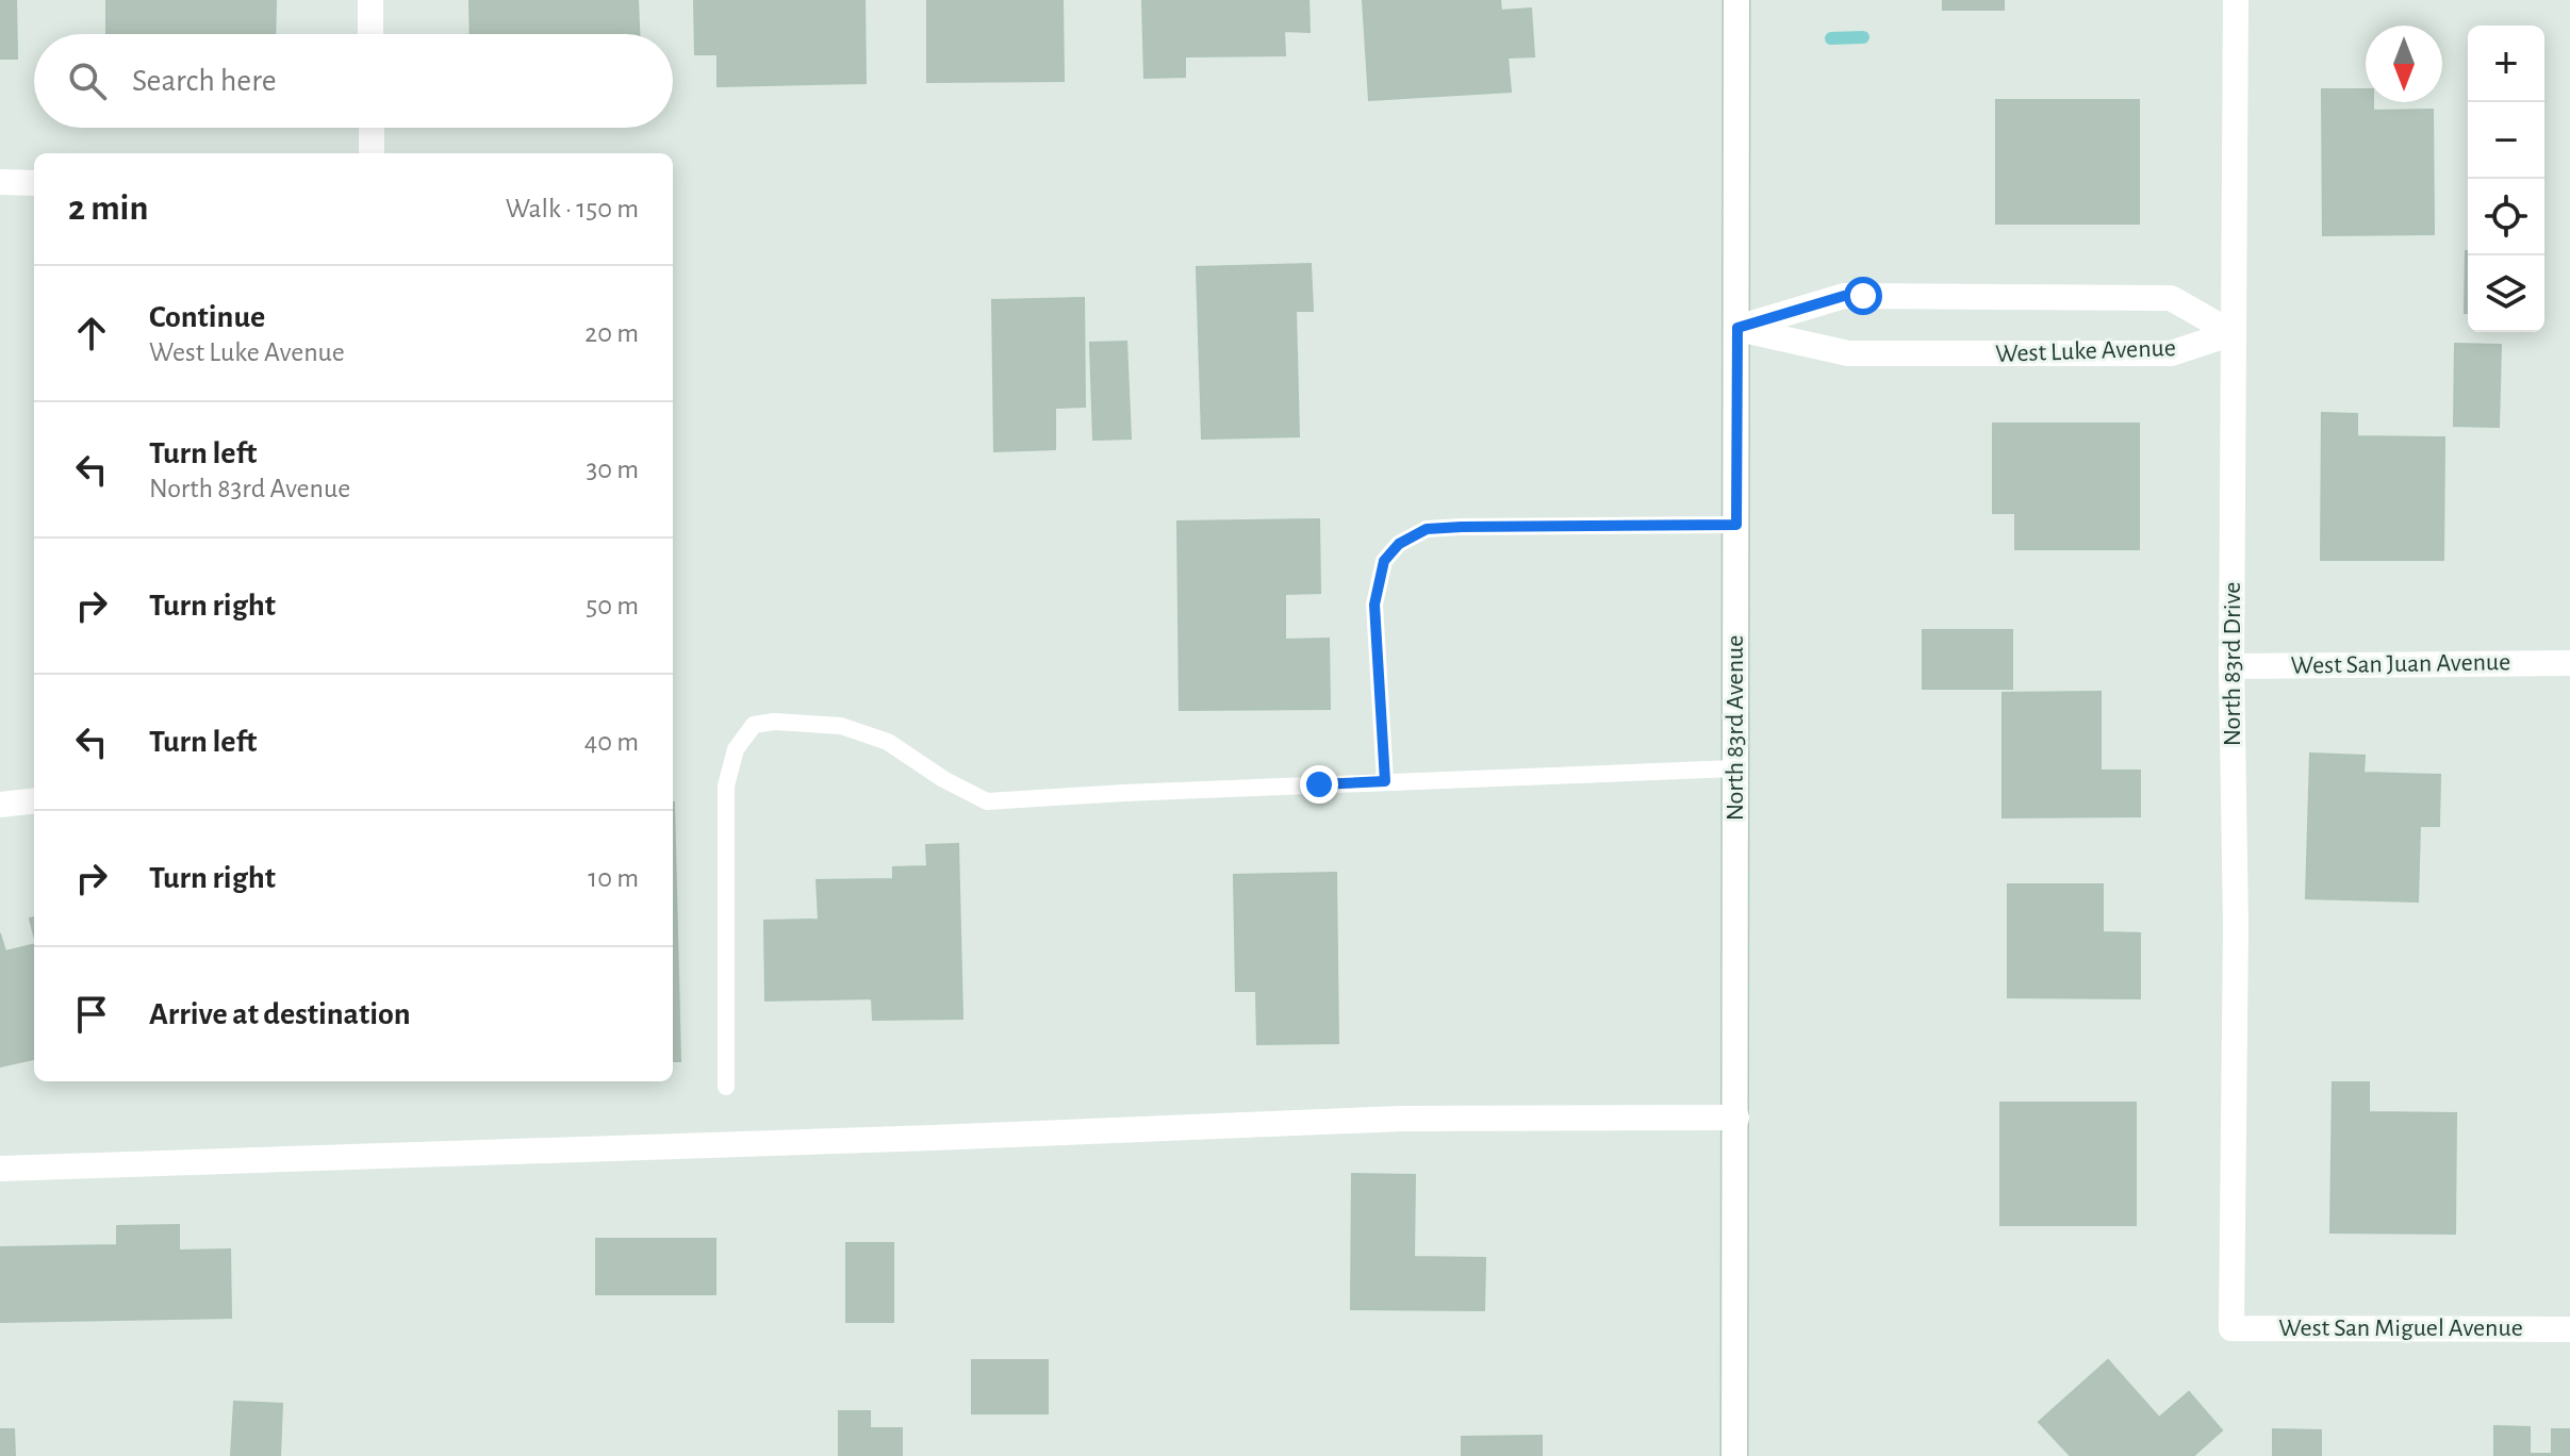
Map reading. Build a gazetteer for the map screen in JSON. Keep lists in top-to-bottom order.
{
  "streets": {
    "street": [
      "West Luke Avenue",
      "North 83rd Drive",
      "West San Juan Avenue",
      "North 83rd Avenue",
      "West San Miguel Avenue"
    ]
  },
  "crossings": [
    ["West Luke Avenue", "North 83rd Drive"],
    ["West Luke Avenue", "North 83rd Avenue"],
    ["North 83rd Drive", "West San Juan Avenue"],
    ["North 83rd Drive", "West San Miguel Avenue"]
  ],
  "north": "bottom",
  "page": {
    "map_buttons": ["+", "−"],
    "search": "Search here",
    "heading": ["2 min", "Walk · 150 m"],
    "list": [
      ["Continue", "West Luke Avenue", "20 m"],
      ["Turn left", "North 83rd Avenue", "30 m"],
      ["Turn right", "50 m"],
      ["Turn left", "40 m"],
      ["Turn right", "10 m"],
      "Arrive at destination"
    ]
  }
}
